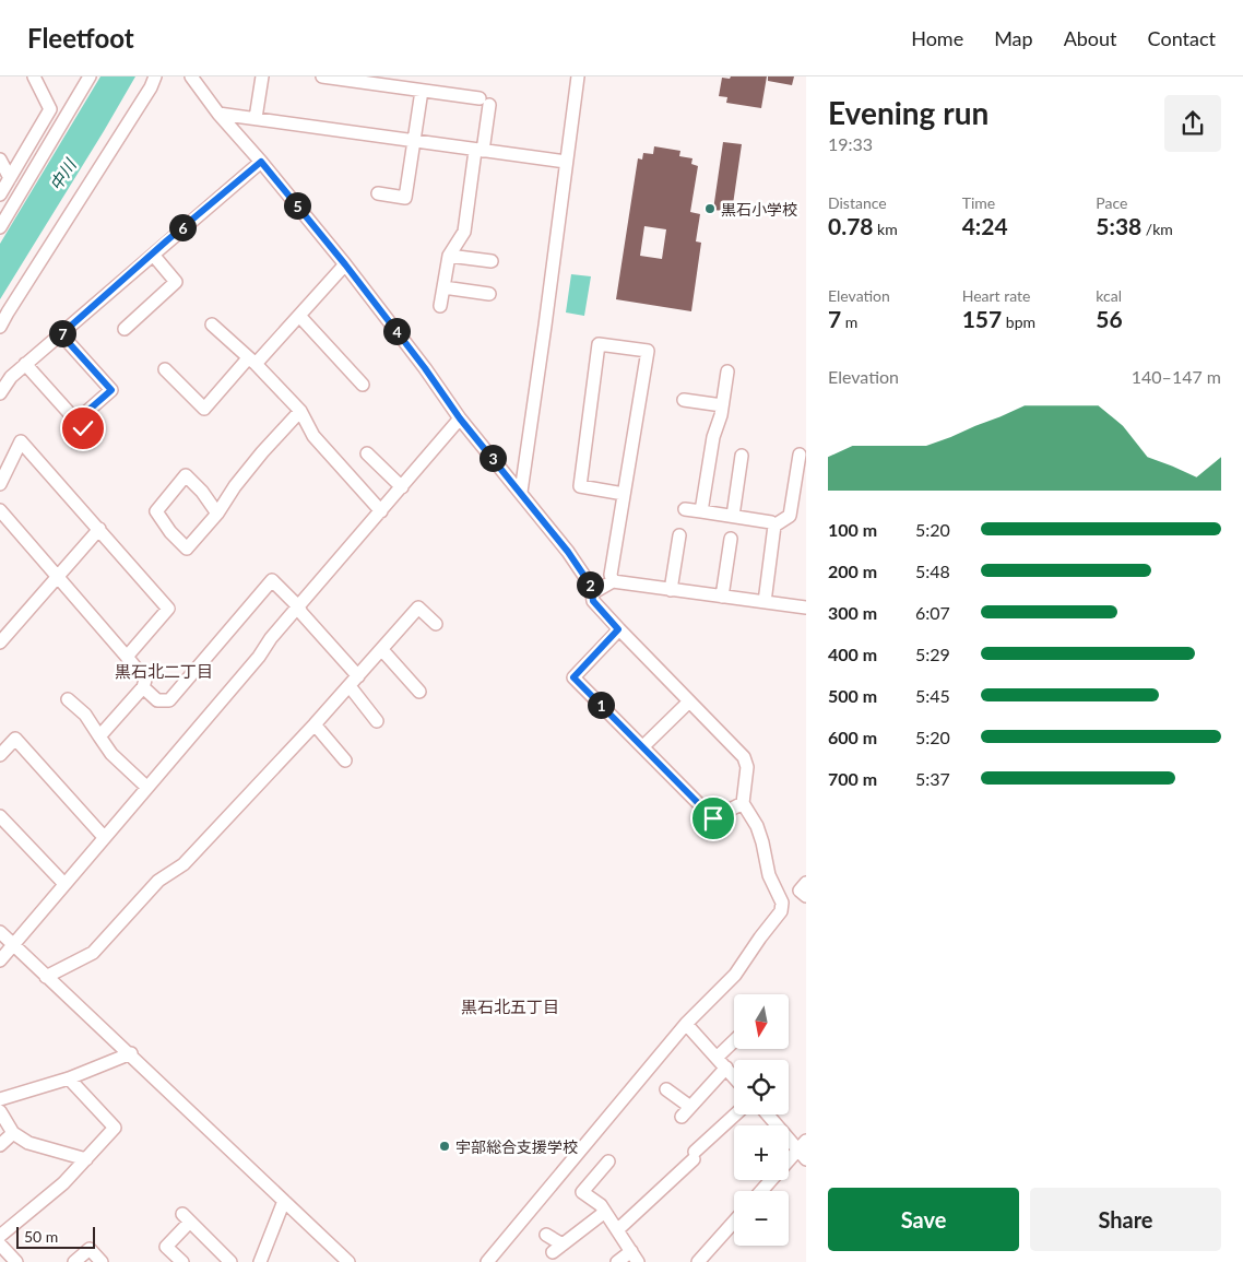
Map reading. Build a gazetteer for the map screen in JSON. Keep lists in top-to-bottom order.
{
  "districts": ["黒石北二丁目", "黒石北五丁目"],
  "water": ["中川"],
  "places": ["黒石小学校", "宇部総合支援学校"],
  "scale_bar": "50 m",
  "north": "bottom",
  "page": {
    "header": "Fleetfoot",
    "nav": [
      "Home",
      "Map",
      "About",
      "Contact"
    ],
    "heading": ["Evening run", "19:33"],
    "stats": [
      ["Distance", "0.78 km"],
      ["Time", "4:24"],
      ["Pace", "5:38 /km"],
      ["Elevation", "7 m"],
      ["Heart rate", "157 bpm"],
      ["kcal", "56"]
    ],
    "pins": [
      "5",
      "6",
      "4",
      "7",
      "3",
      "2",
      "1"
    ],
    "chart": ["Elevation", "140–147 m"],
    "list": [
      {
        "name": "100 m",
        "note": "5:20"
      },
      {
        "name": "200 m",
        "note": "5:48"
      },
      {
        "name": "300 m",
        "note": "6:07"
      },
      {
        "name": "400 m",
        "note": "5:29"
      },
      {
        "name": "500 m",
        "note": "5:45"
      },
      {
        "name": "600 m",
        "note": "5:20"
      },
      {
        "name": "700 m",
        "note": "5:37"
      }
    ],
    "map_buttons": ["+", "−"],
    "buttons": ["Save", "Share"],
    "scale": "50 m"
  }
}
